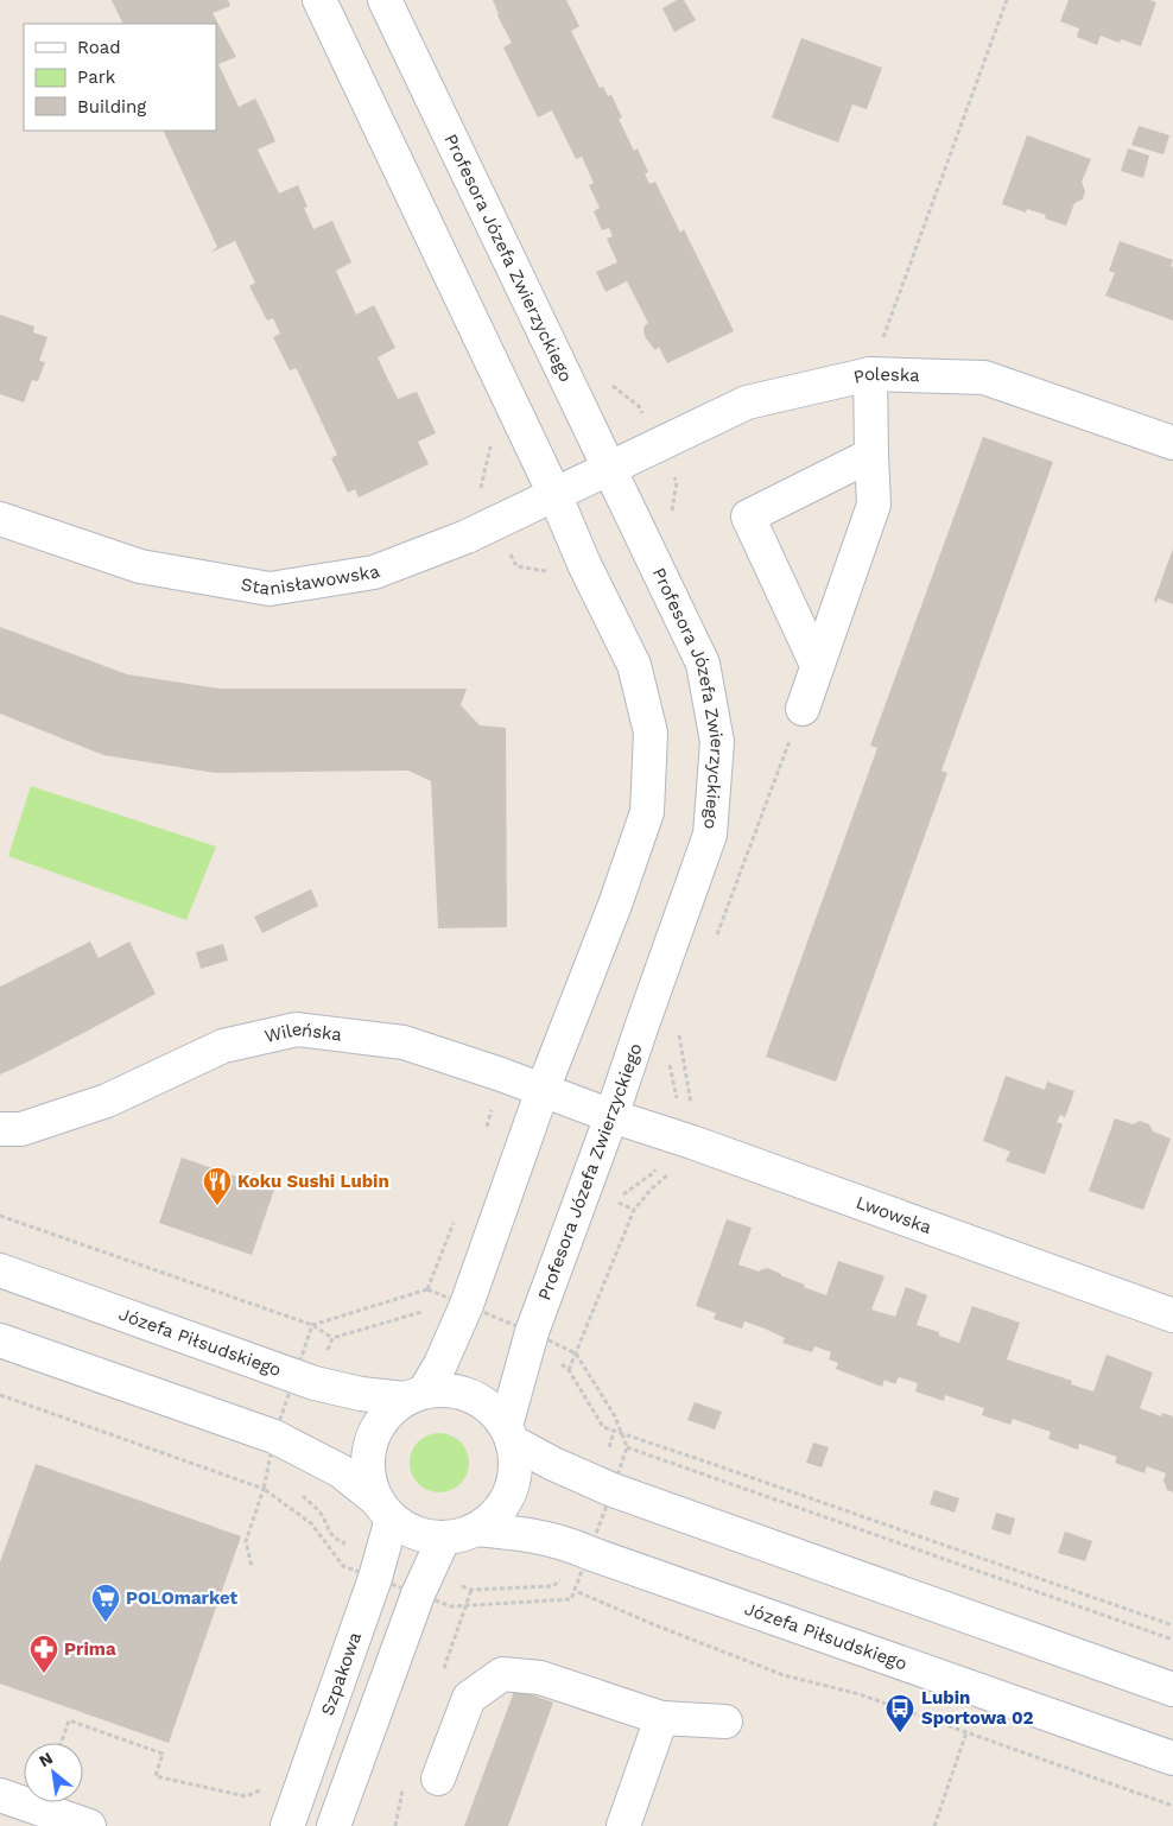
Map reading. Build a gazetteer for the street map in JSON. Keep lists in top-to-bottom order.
{
  "streets": {
    "street": [
      "Profesora Józefa Zwierzyckiego",
      "Poleska",
      "Stanisławowska",
      "Wileńska",
      "Lwowska",
      "Józefa Piłsudskiego",
      "Szpakowa"
    ]
  },
  "crossings": [
    ["Profesora Józefa Zwierzyckiego", "Poleska"],
    ["Profesora Józefa Zwierzyckiego", "Stanisławowska"],
    ["Profesora Józefa Zwierzyckiego", "Wileńska"],
    ["Profesora Józefa Zwierzyckiego", "Lwowska"],
    ["Profesora Józefa Zwierzyckiego", "Józefa Piłsudskiego"],
    ["Profesora Józefa Zwierzyckiego", "Szpakowa"],
    ["Poleska", "Stanisławowska"],
    ["Wileńska", "Lwowska"],
    ["Józefa Piłsudskiego", "Szpakowa"]
  ],
  "places": {
    "restaurant": ["Koku Sushi Lubin"],
    "supermarket": ["POLOmarket"],
    "pharmacy": ["Prima"],
    "bus stop": ["Lubin Sportowa 02"]
  },
  "legend": ["Road", "Park", "Building"],
  "north": "top left"
}
